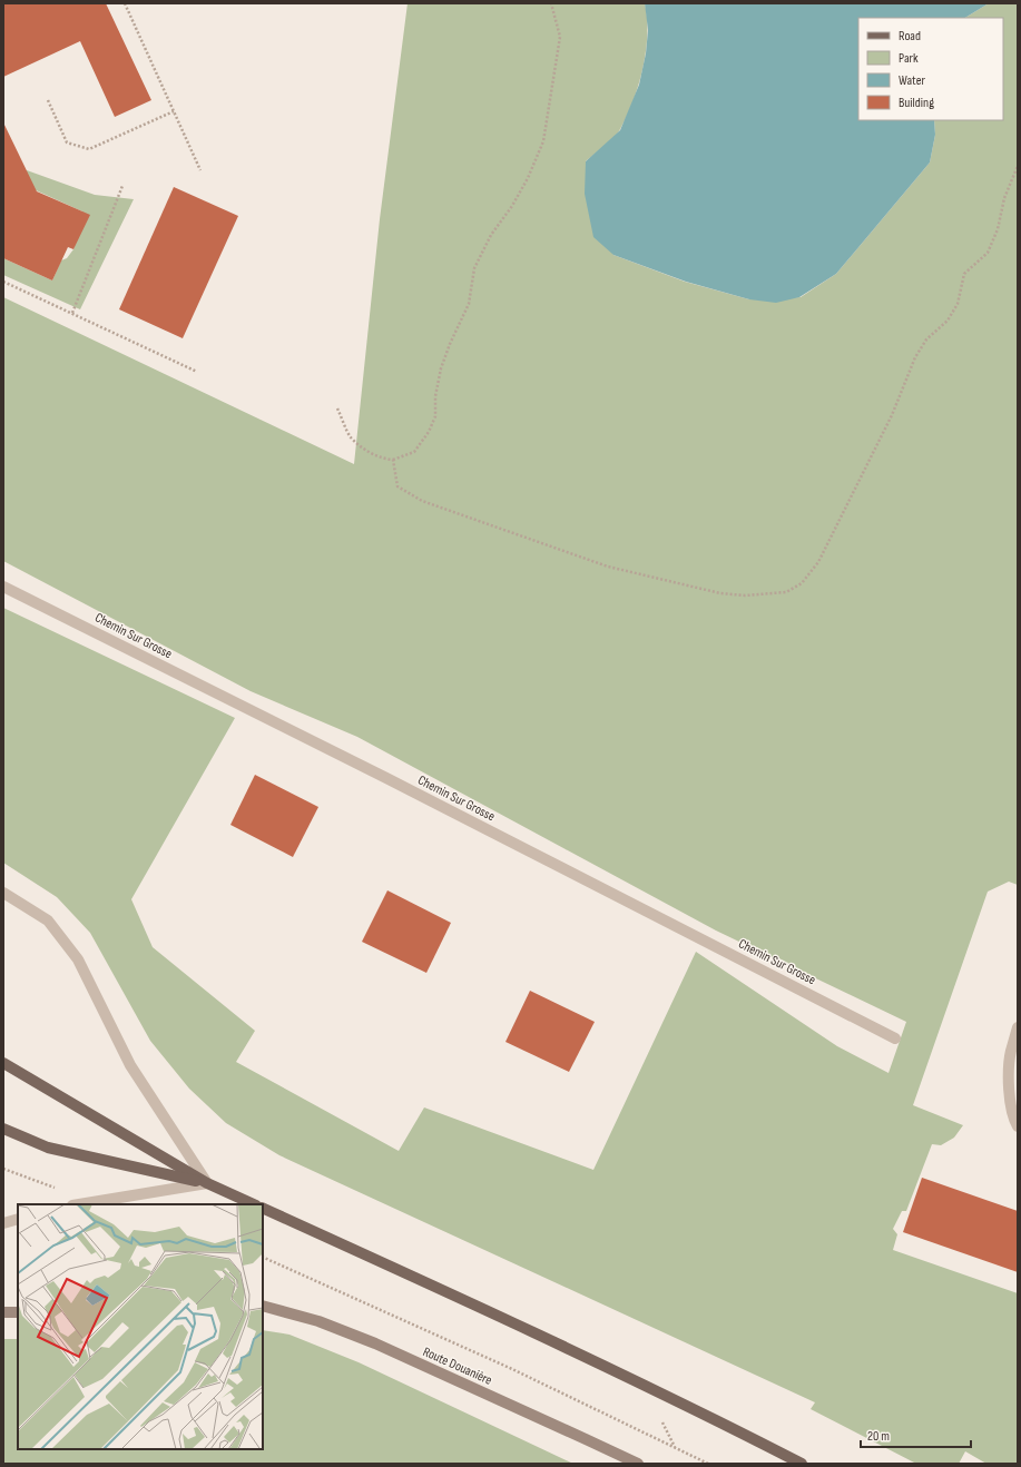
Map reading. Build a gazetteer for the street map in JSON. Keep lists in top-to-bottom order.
{
  "streets": {
    "street": ["Chemin Sur Grosse", "Route Douanière"]
  },
  "legend": [
    "Road",
    "Park",
    "Water",
    "Building"
  ],
  "scale_bar": "20 m"
}
